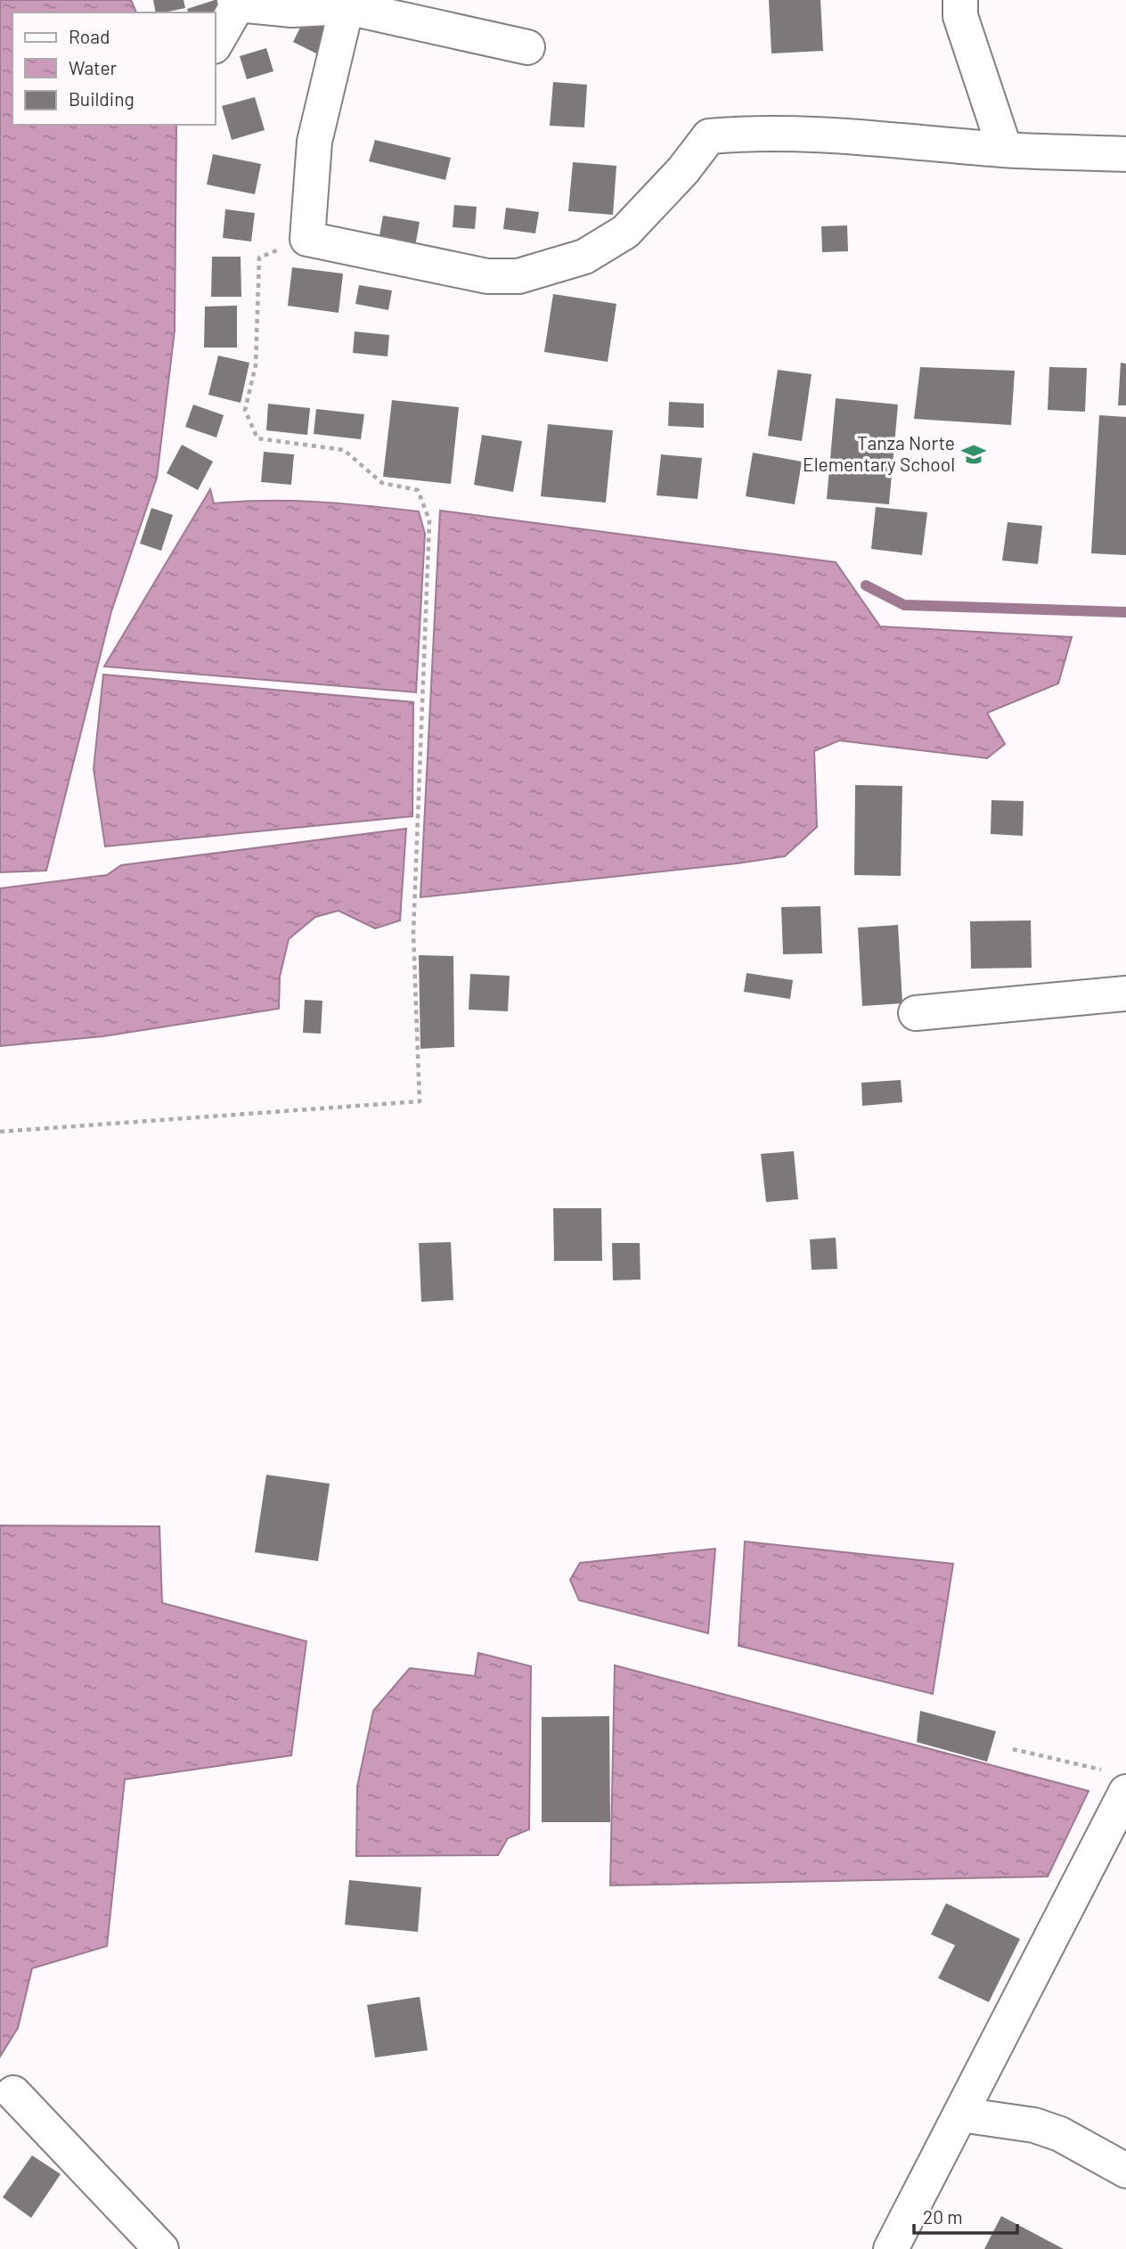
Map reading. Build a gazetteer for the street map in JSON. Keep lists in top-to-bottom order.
{
  "places": {
    "school or university": ["Tanza Norte Elementary School"]
  },
  "legend": ["Road", "Water", "Building"],
  "scale_bar": "20 m"
}
